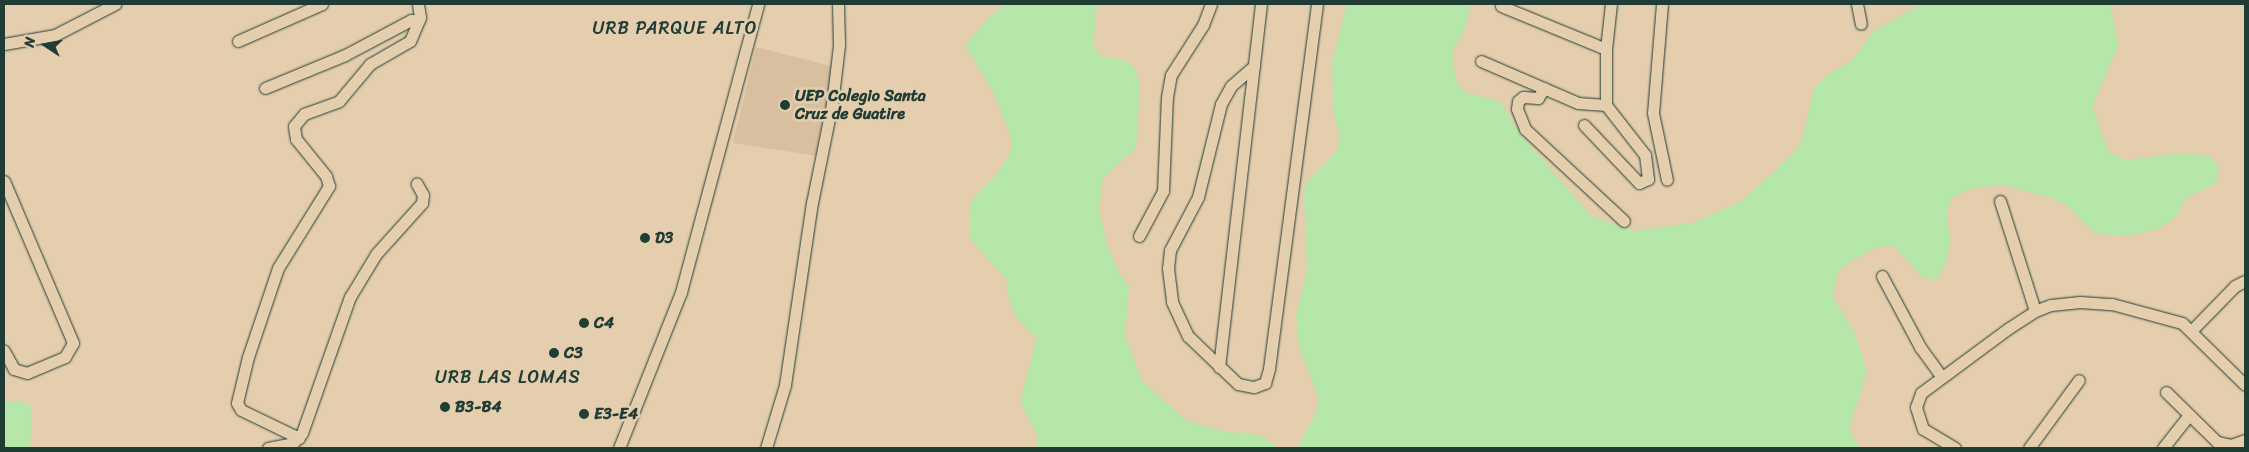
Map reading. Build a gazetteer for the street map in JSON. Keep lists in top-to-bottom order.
{
  "districts": ["URB PARQUE ALTO", "URB LAS LOMAS"],
  "places": [
    "UEP Colegio Santa Cruz de Guatire",
    "D3",
    "C4",
    "C3",
    "B3-B4",
    "E3-E4"
  ],
  "north": "left"
}
